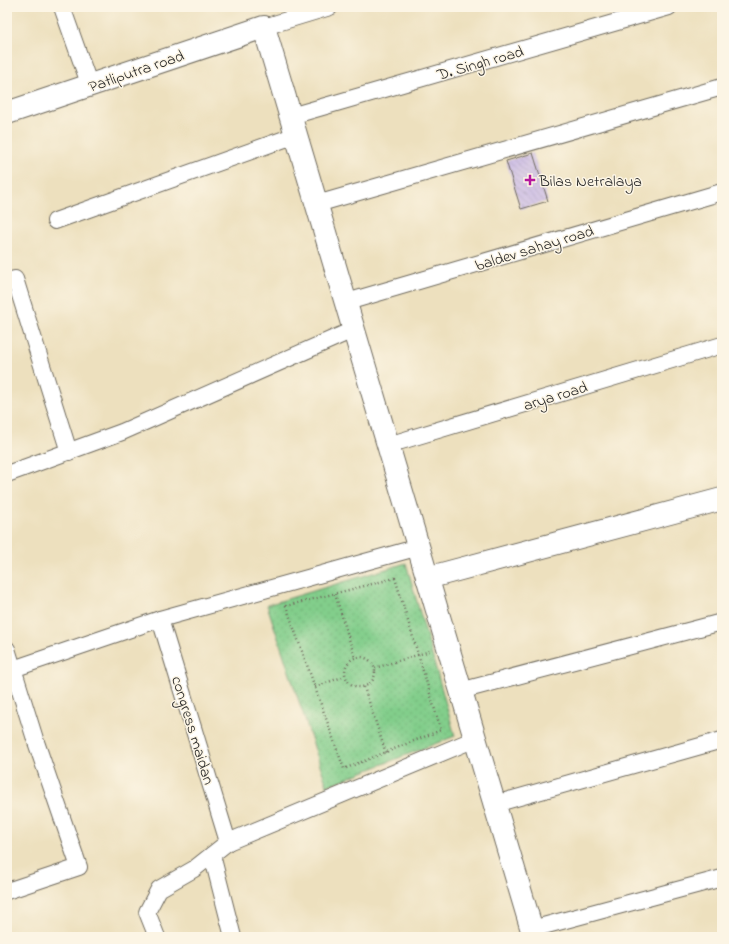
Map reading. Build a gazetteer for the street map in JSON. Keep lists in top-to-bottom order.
{
  "streets": {
    "street": [
      "D. Singh road",
      "Patliputra road",
      "baldev sahay road",
      "arya road",
      "congress maidan"
    ]
  },
  "places": {
    "health": ["Bilas Netralaya"]
  }
}
